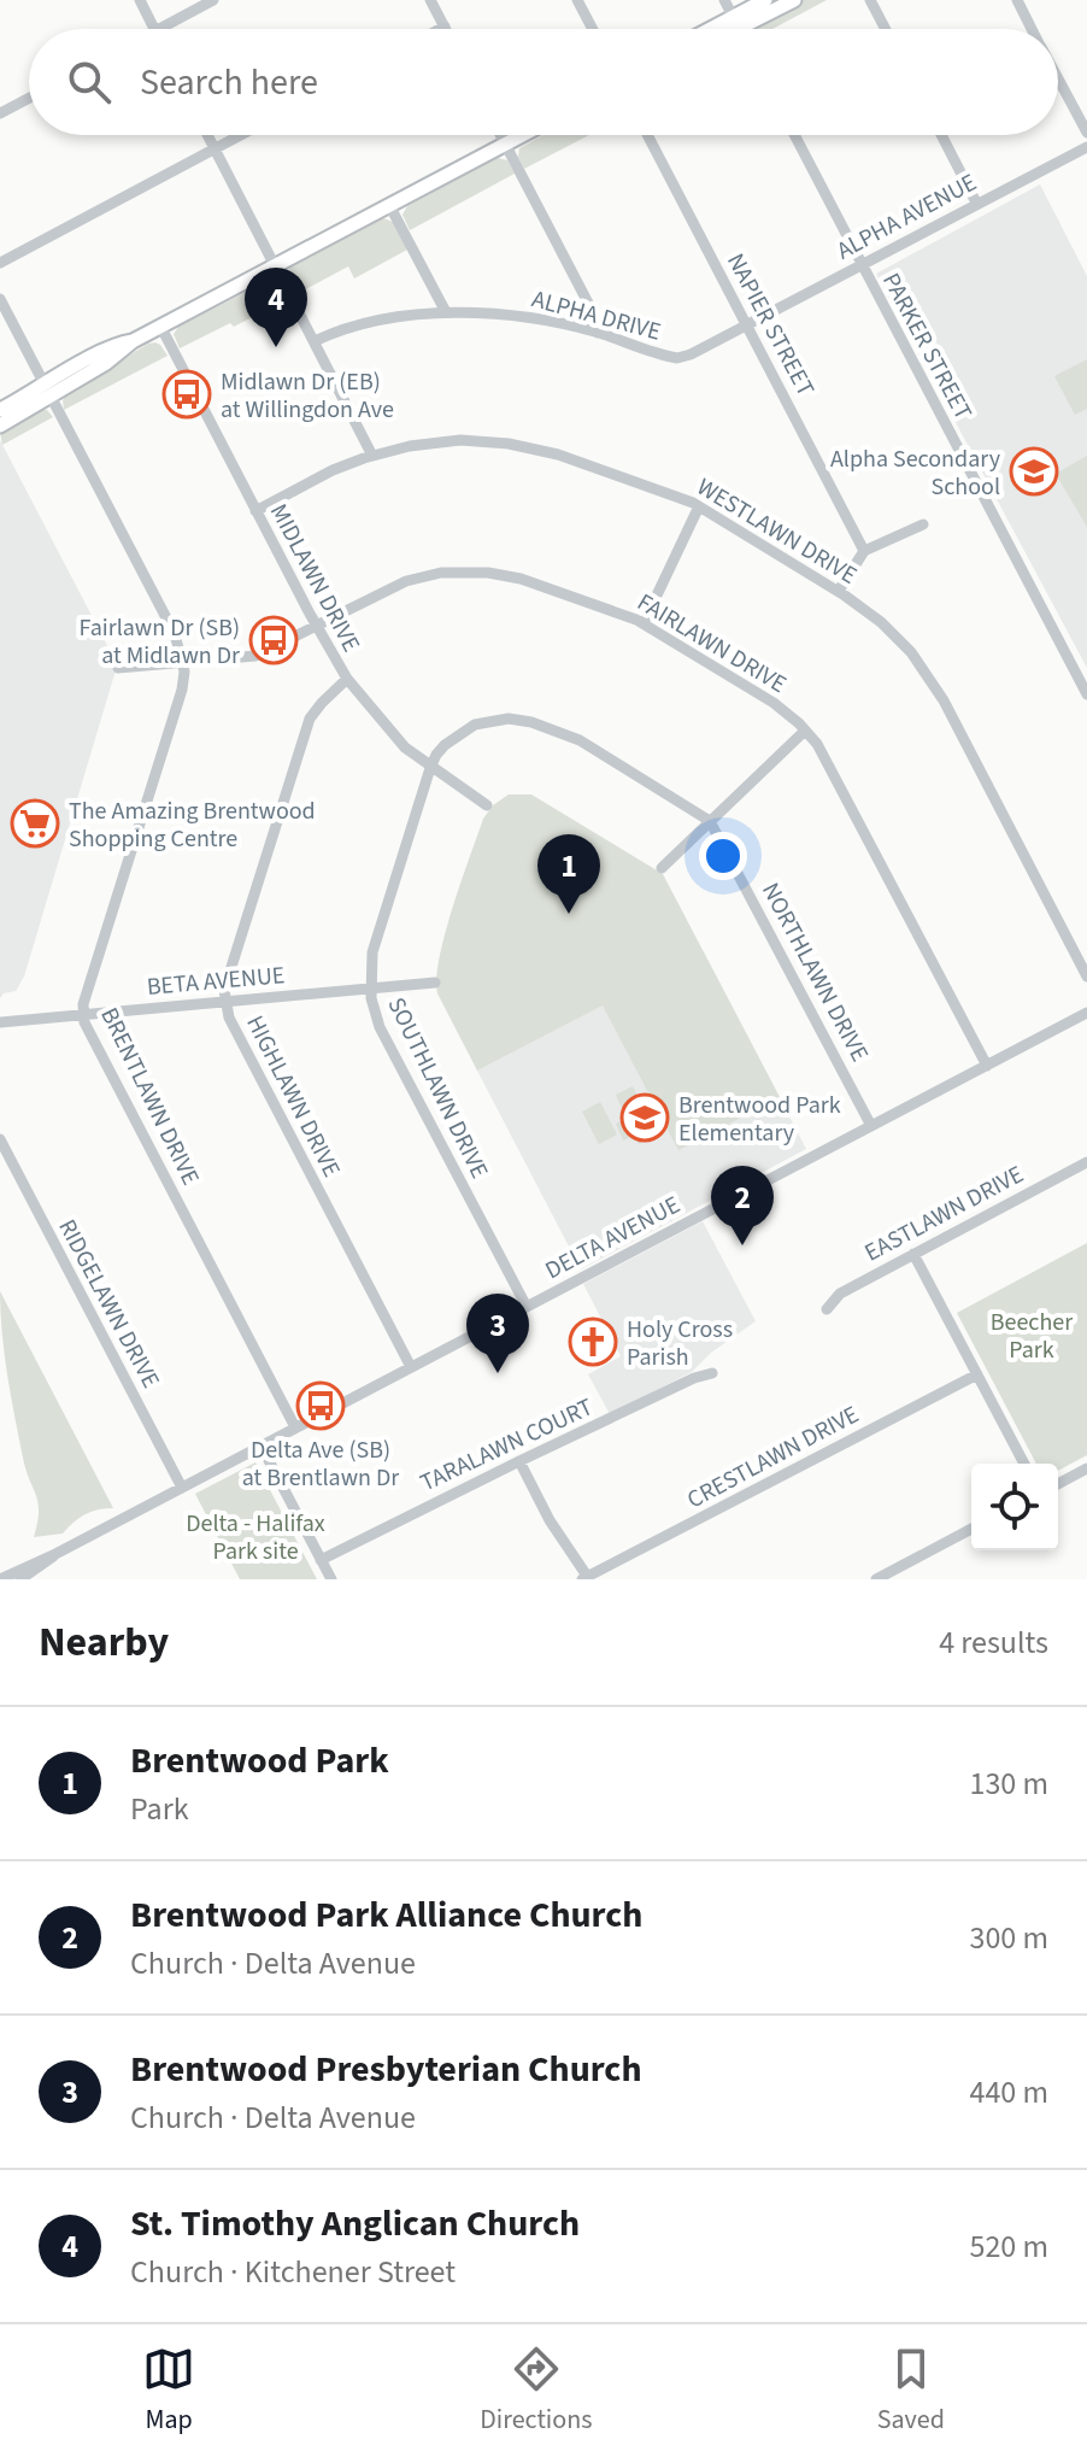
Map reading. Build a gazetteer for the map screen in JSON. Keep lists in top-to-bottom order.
{
  "streets": {
    "street": [
      "ALPHA AVENUE",
      "ALPHA DRIVE",
      "NAPIER STREET",
      "PARKER STREET",
      "WESTLAWN DRIVE",
      "MIDLAWN DRIVE",
      "FAIRLAWN DRIVE",
      "NORTHLAWN DRIVE",
      "BETA AVENUE",
      "SOUTHLAWN DRIVE",
      "BRENTLAWN DRIVE",
      "HIGHLAWN DRIVE",
      "EASTLAWN DRIVE",
      "DELTA AVENUE",
      "RIDGELAWN DRIVE",
      "TARALAWN COURT",
      "CRESTLAWN DRIVE"
    ]
  },
  "crossings": [
    ["ALPHA AVENUE", "ALPHA DRIVE"],
    ["ALPHA AVENUE", "NAPIER STREET"],
    ["ALPHA AVENUE", "PARKER STREET"],
    ["ALPHA DRIVE", "NAPIER STREET"],
    ["WESTLAWN DRIVE", "MIDLAWN DRIVE"],
    ["MIDLAWN DRIVE", "FAIRLAWN DRIVE"],
    ["MIDLAWN DRIVE", "SOUTHLAWN DRIVE"],
    ["MIDLAWN DRIVE", "HIGHLAWN DRIVE"],
    ["FAIRLAWN DRIVE", "BRENTLAWN DRIVE"],
    ["FAIRLAWN DRIVE", "DELTA AVENUE"],
    ["NORTHLAWN DRIVE", "DELTA AVENUE"],
    ["BETA AVENUE", "SOUTHLAWN DRIVE"],
    ["BETA AVENUE", "BRENTLAWN DRIVE"],
    ["BETA AVENUE", "HIGHLAWN DRIVE"],
    ["SOUTHLAWN DRIVE", "DELTA AVENUE"],
    ["BRENTLAWN DRIVE", "DELTA AVENUE"],
    ["HIGHLAWN DRIVE", "DELTA AVENUE"],
    ["DELTA AVENUE", "RIDGELAWN DRIVE"]
  ],
  "parks": ["Beecher Park", "Delta - Halifax Park site"],
  "places": {
    "bus stop": ["Midlawn Dr (EB) at Willingdon Ave", "Fairlawn Dr (SB) at Midlawn Dr", "Delta Ave (SB) at Brentlawn Dr"],
    "school or university": ["Alpha Secondary School", "Brentwood Park Elementary"],
    "supermarket": ["The Amazing Brentwood Shopping Centre"],
    "church": ["Holy Cross Parish"]
  },
  "page": {
    "search": "Search here",
    "pins": [
      "4",
      "1",
      "2",
      "3"
    ],
    "heading": ["Nearby", "4 results"],
    "list": [
      {
        "mark": "1",
        "name": "Brentwood Park",
        "note": "Park",
        "value": "130 m"
      },
      {
        "mark": "2",
        "name": "Brentwood Park Alliance Church",
        "note": "Church · Delta Avenue",
        "value": "300 m"
      },
      {
        "mark": "3",
        "name": "Brentwood Presbyterian Church",
        "note": "Church · Delta Avenue",
        "value": "440 m"
      },
      {
        "mark": "4",
        "name": "St. Timothy Anglican Church",
        "note": "Church · Kitchener Street",
        "value": "520 m"
      }
    ],
    "nav": ["Map", "Directions", "Saved"]
  }
}
